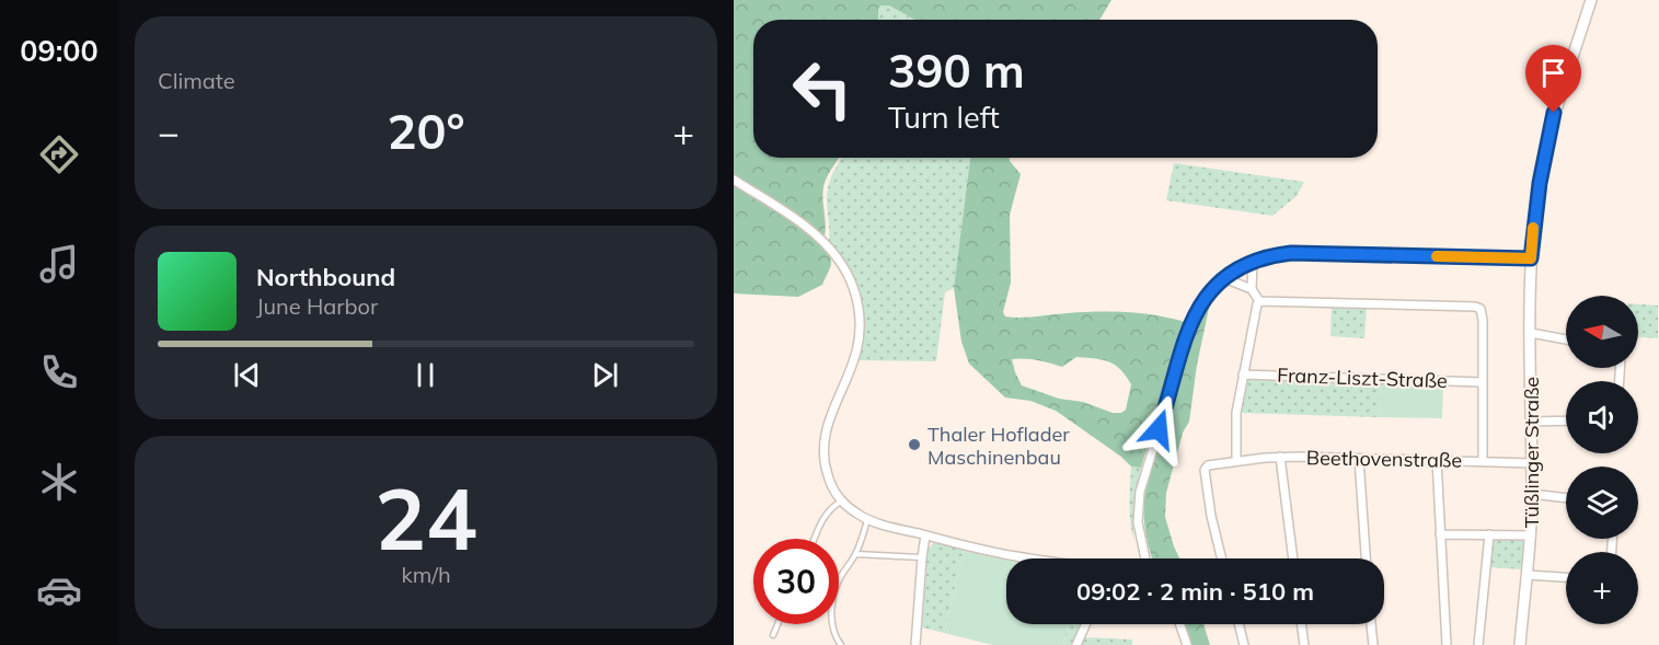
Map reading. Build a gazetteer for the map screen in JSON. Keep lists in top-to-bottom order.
{
  "streets": {
    "street": ["Franz-Liszt-Straße", "Tüßlinger Straße", "Beethovenstraße"]
  },
  "crossings": [
    ["Tüßlinger Straße", "Beethovenstraße"]
  ],
  "places": ["Thaler Hoflader Maschinenbau"],
  "north": "left",
  "page": {
    "tabs": "09:00",
    "tile": [
      "Climate",
      ["24", "km/h"]
    ],
    "turn": ["390 m", "Turn left"],
    "heat": ["−", "20°", "+"],
    "song": ["Northbound", "June Harbor"],
    "map_buttons": "+",
    "limit": "30",
    "trip": "09:02 · 2 min · 510 m"
  }
}
